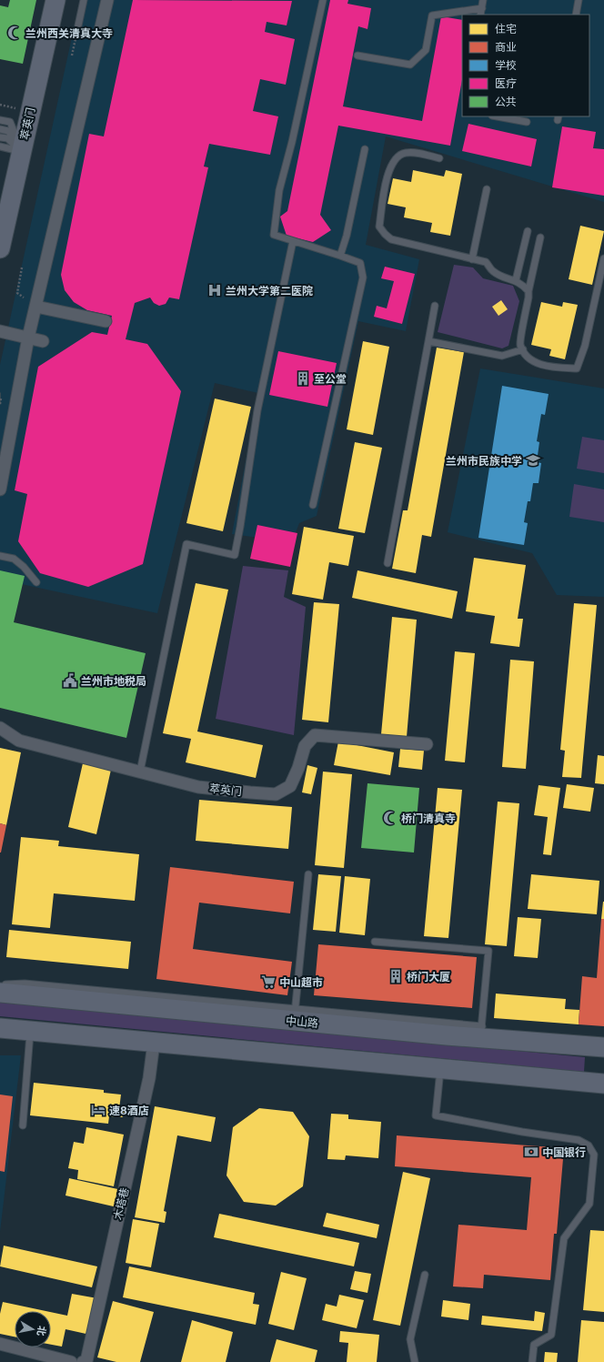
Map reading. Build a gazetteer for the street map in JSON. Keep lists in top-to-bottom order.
{
  "streets": {
    "main road": ["萃英门", "中山路"],
    "street": ["木塔巷"]
  },
  "places": {
    "mosque": ["兰州西关清真大寺", "桥门清真寺"],
    "hospital": ["兰州大学第二医院"],
    "building": ["至公堂", "桥门大厦"],
    "school or university": ["兰州市民族中学"],
    "public building": ["兰州市地税局"],
    "supermarket": ["中山超市"],
    "hotel": ["速8酒店"],
    "bank": ["中国银行"]
  },
  "legend": [
    "住宅",
    "商业",
    "学校",
    "医疗",
    "公共"
  ],
  "north": "right"
}
